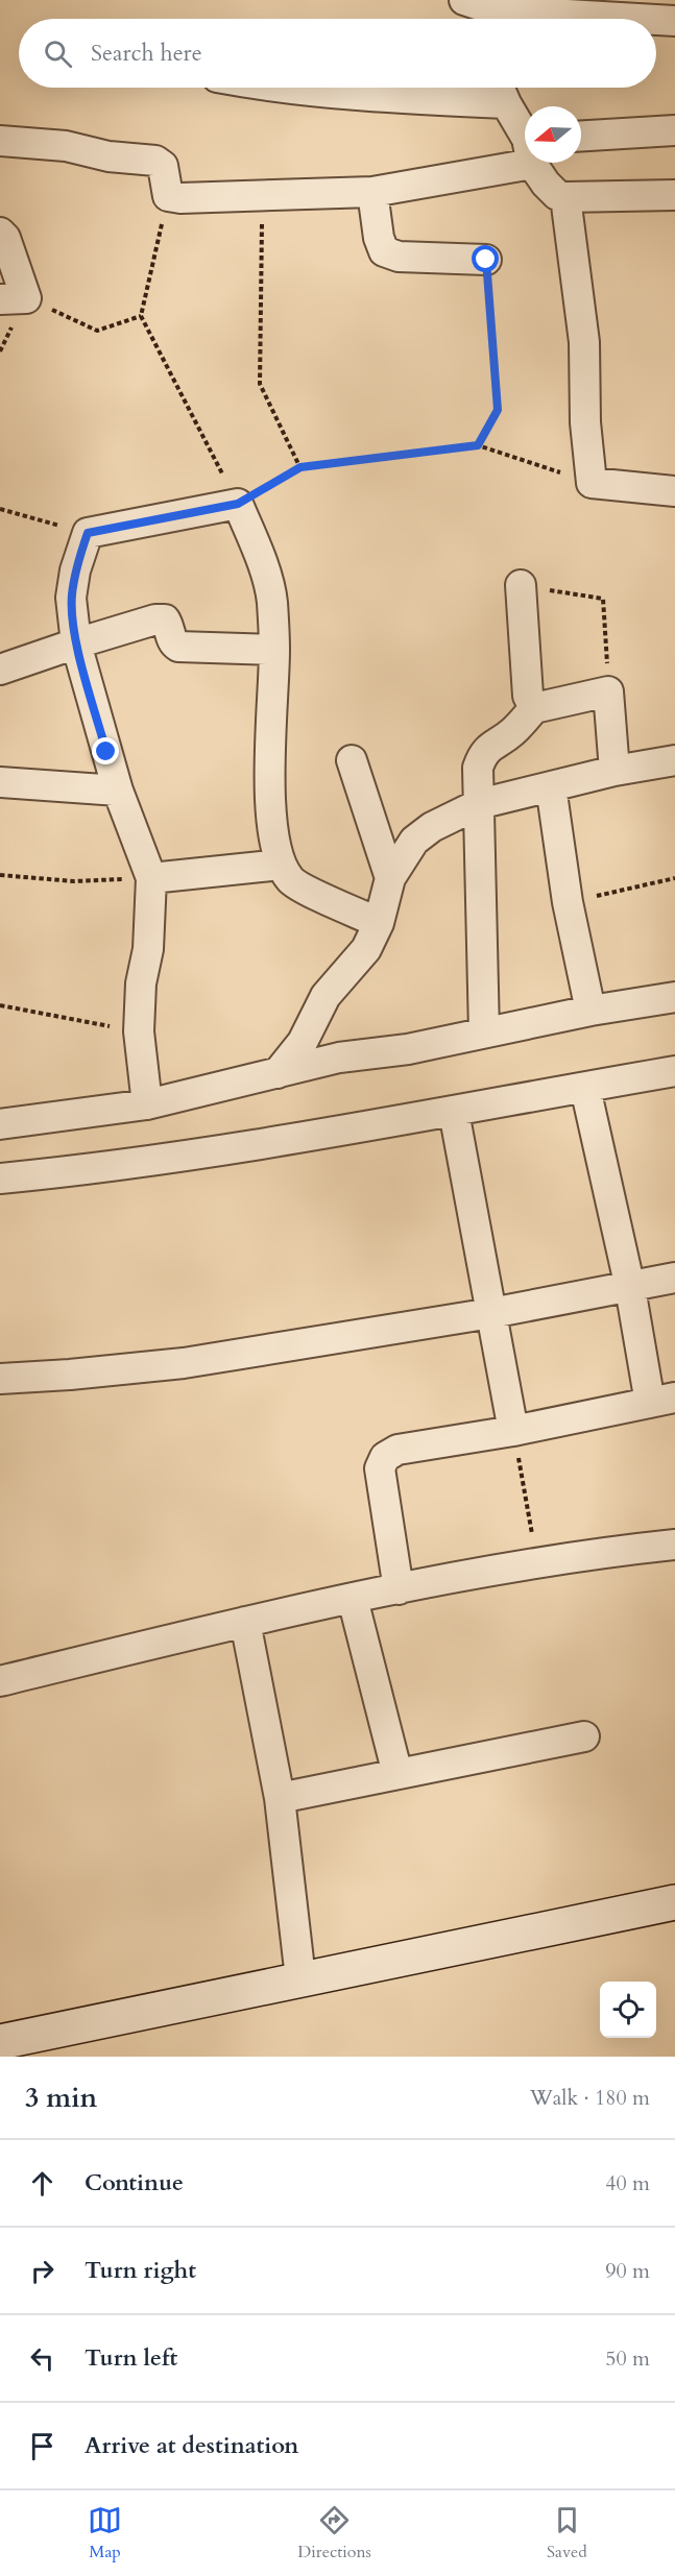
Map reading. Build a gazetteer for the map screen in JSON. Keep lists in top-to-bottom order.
{
  "north": "left",
  "page": {
    "search": "Search here",
    "heading": ["3 min", "Walk · 180 m"],
    "list": [
      ["Continue", "40 m"],
      ["Turn right", "90 m"],
      ["Turn left", "50 m"],
      "Arrive at destination"
    ],
    "nav": ["Map", "Directions", "Saved"]
  }
}
